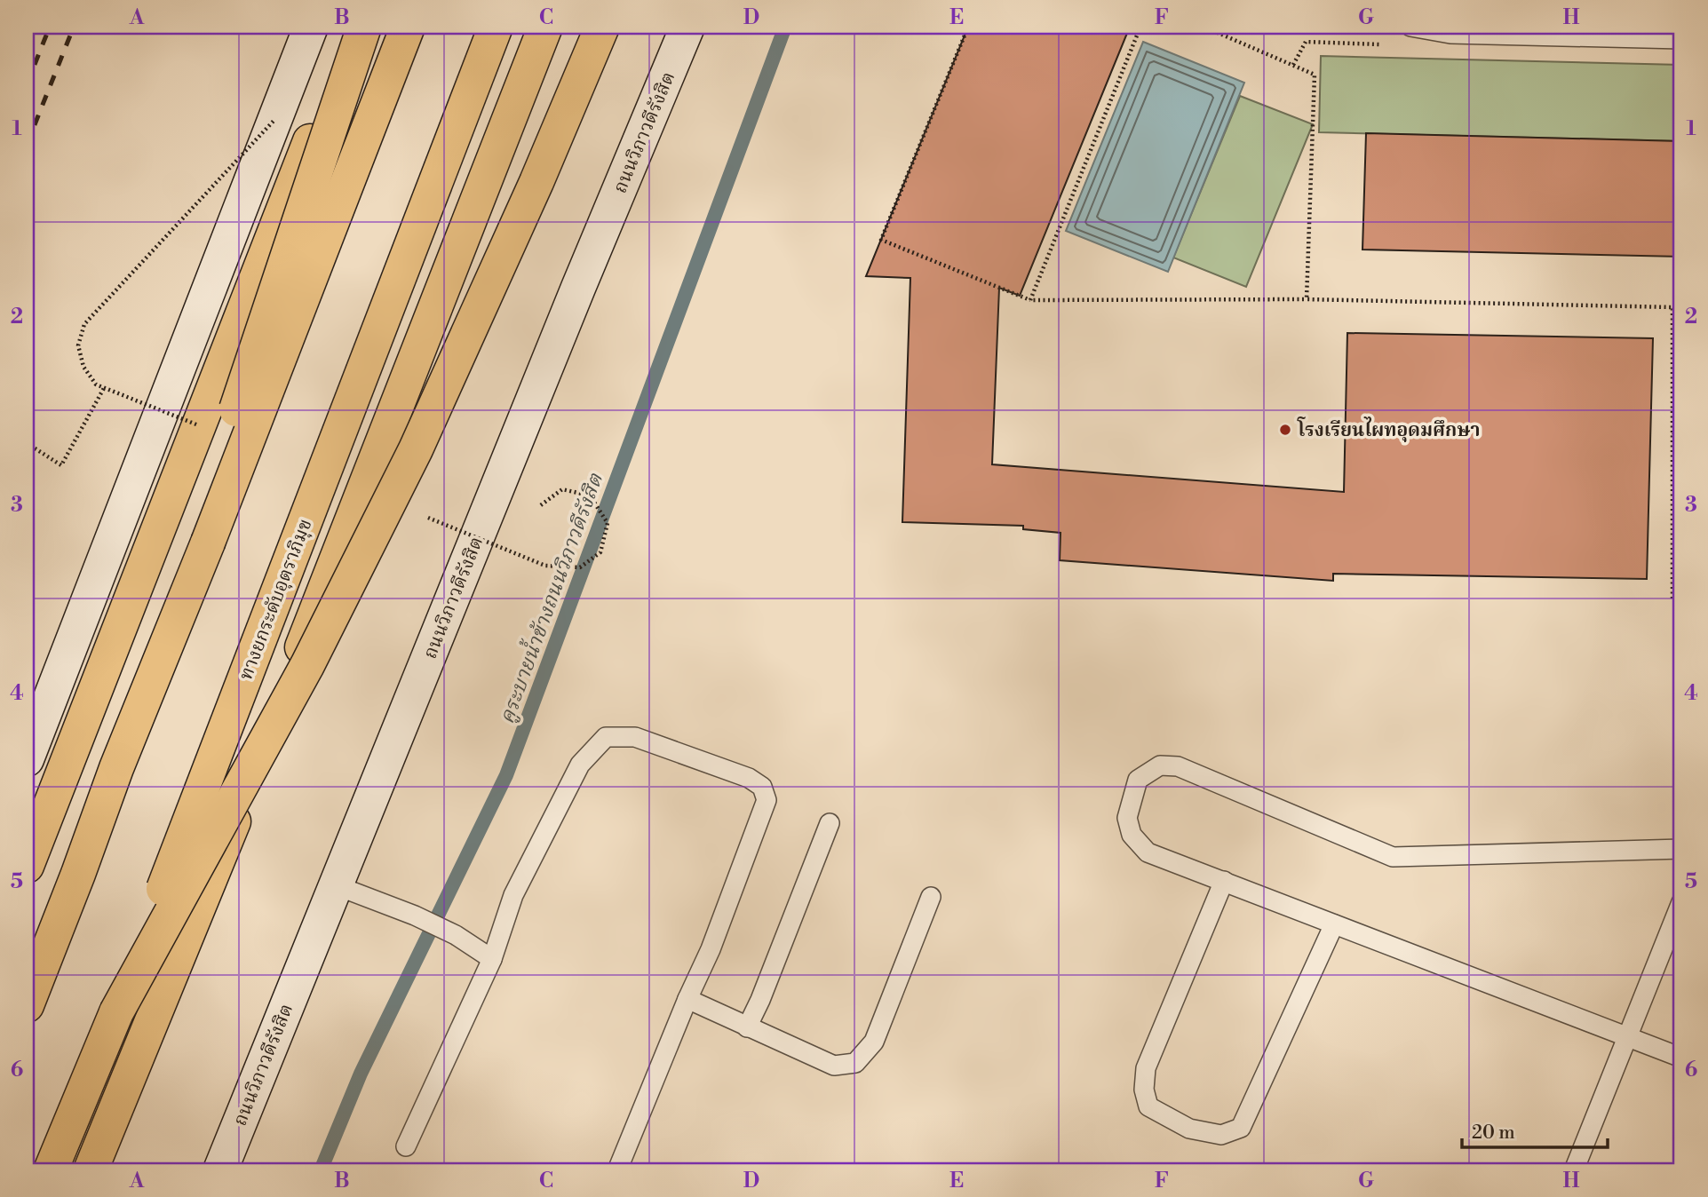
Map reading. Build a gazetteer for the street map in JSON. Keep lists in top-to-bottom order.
{
  "streets": {
    "highway": ["ทางยกระดับอุตราภิมุข"],
    "main road": ["ถนนวิภาวดีรังสิต"]
  },
  "water": ["คูระบายน้ำข้างถนนวิภาวดีรังสิต"],
  "places": ["โรงเรียนไผทอุดมศึกษา"],
  "scale_bar": "20 m",
  "grid": {
    "columns": [
      "A",
      "B",
      "C",
      "D",
      "E",
      "F",
      "G",
      "H"
    ],
    "rows": [
      "1",
      "2",
      "3",
      "4",
      "5",
      "6"
    ]
  }
}
